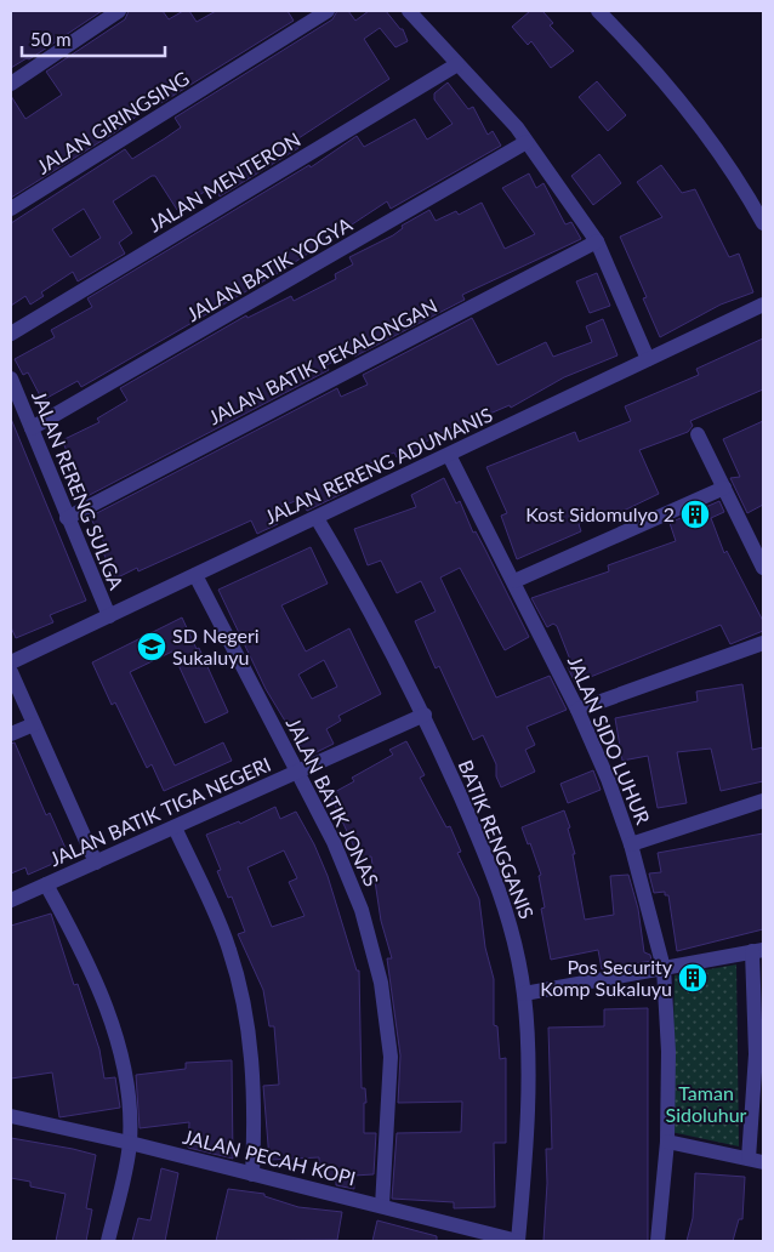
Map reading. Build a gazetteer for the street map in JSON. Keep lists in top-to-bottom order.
{
  "streets": {
    "street": [
      "JALAN GIRINGSING",
      "JALAN MENTERON",
      "JALAN BATIK YOGYA",
      "JALAN BATIK PEKALONGAN",
      "JALAN RERENG ADUMANIS",
      "JALAN RERENG SULIGA",
      "JALAN SIDO LUHUR",
      "JALAN BATIK JONAS",
      "JALAN BATIK TIGA NEGERI",
      "BATIK RENGGANIS",
      "JALAN PECAH KOPI"
    ]
  },
  "crossings": [
    ["JALAN BATIK YOGYA", "JALAN RERENG SULIGA"],
    ["JALAN BATIK PEKALONGAN", "JALAN RERENG SULIGA"],
    ["JALAN RERENG ADUMANIS", "JALAN RERENG SULIGA"],
    ["JALAN RERENG ADUMANIS", "JALAN SIDO LUHUR"],
    ["JALAN RERENG ADUMANIS", "JALAN BATIK JONAS"],
    ["JALAN RERENG ADUMANIS", "BATIK RENGGANIS"],
    ["JALAN BATIK JONAS", "JALAN BATIK TIGA NEGERI"],
    ["JALAN BATIK JONAS", "JALAN PECAH KOPI"],
    ["JALAN BATIK TIGA NEGERI", "BATIK RENGGANIS"],
    ["BATIK RENGGANIS", "JALAN PECAH KOPI"]
  ],
  "parks": ["Taman Sidoluhur"],
  "places": {
    "building": ["Kost Sidomulyo 2", "Pos Security Komp Sukaluyu"],
    "school or university": ["SD Negeri Sukaluyu"]
  },
  "scale_bar": "50 m"
}
